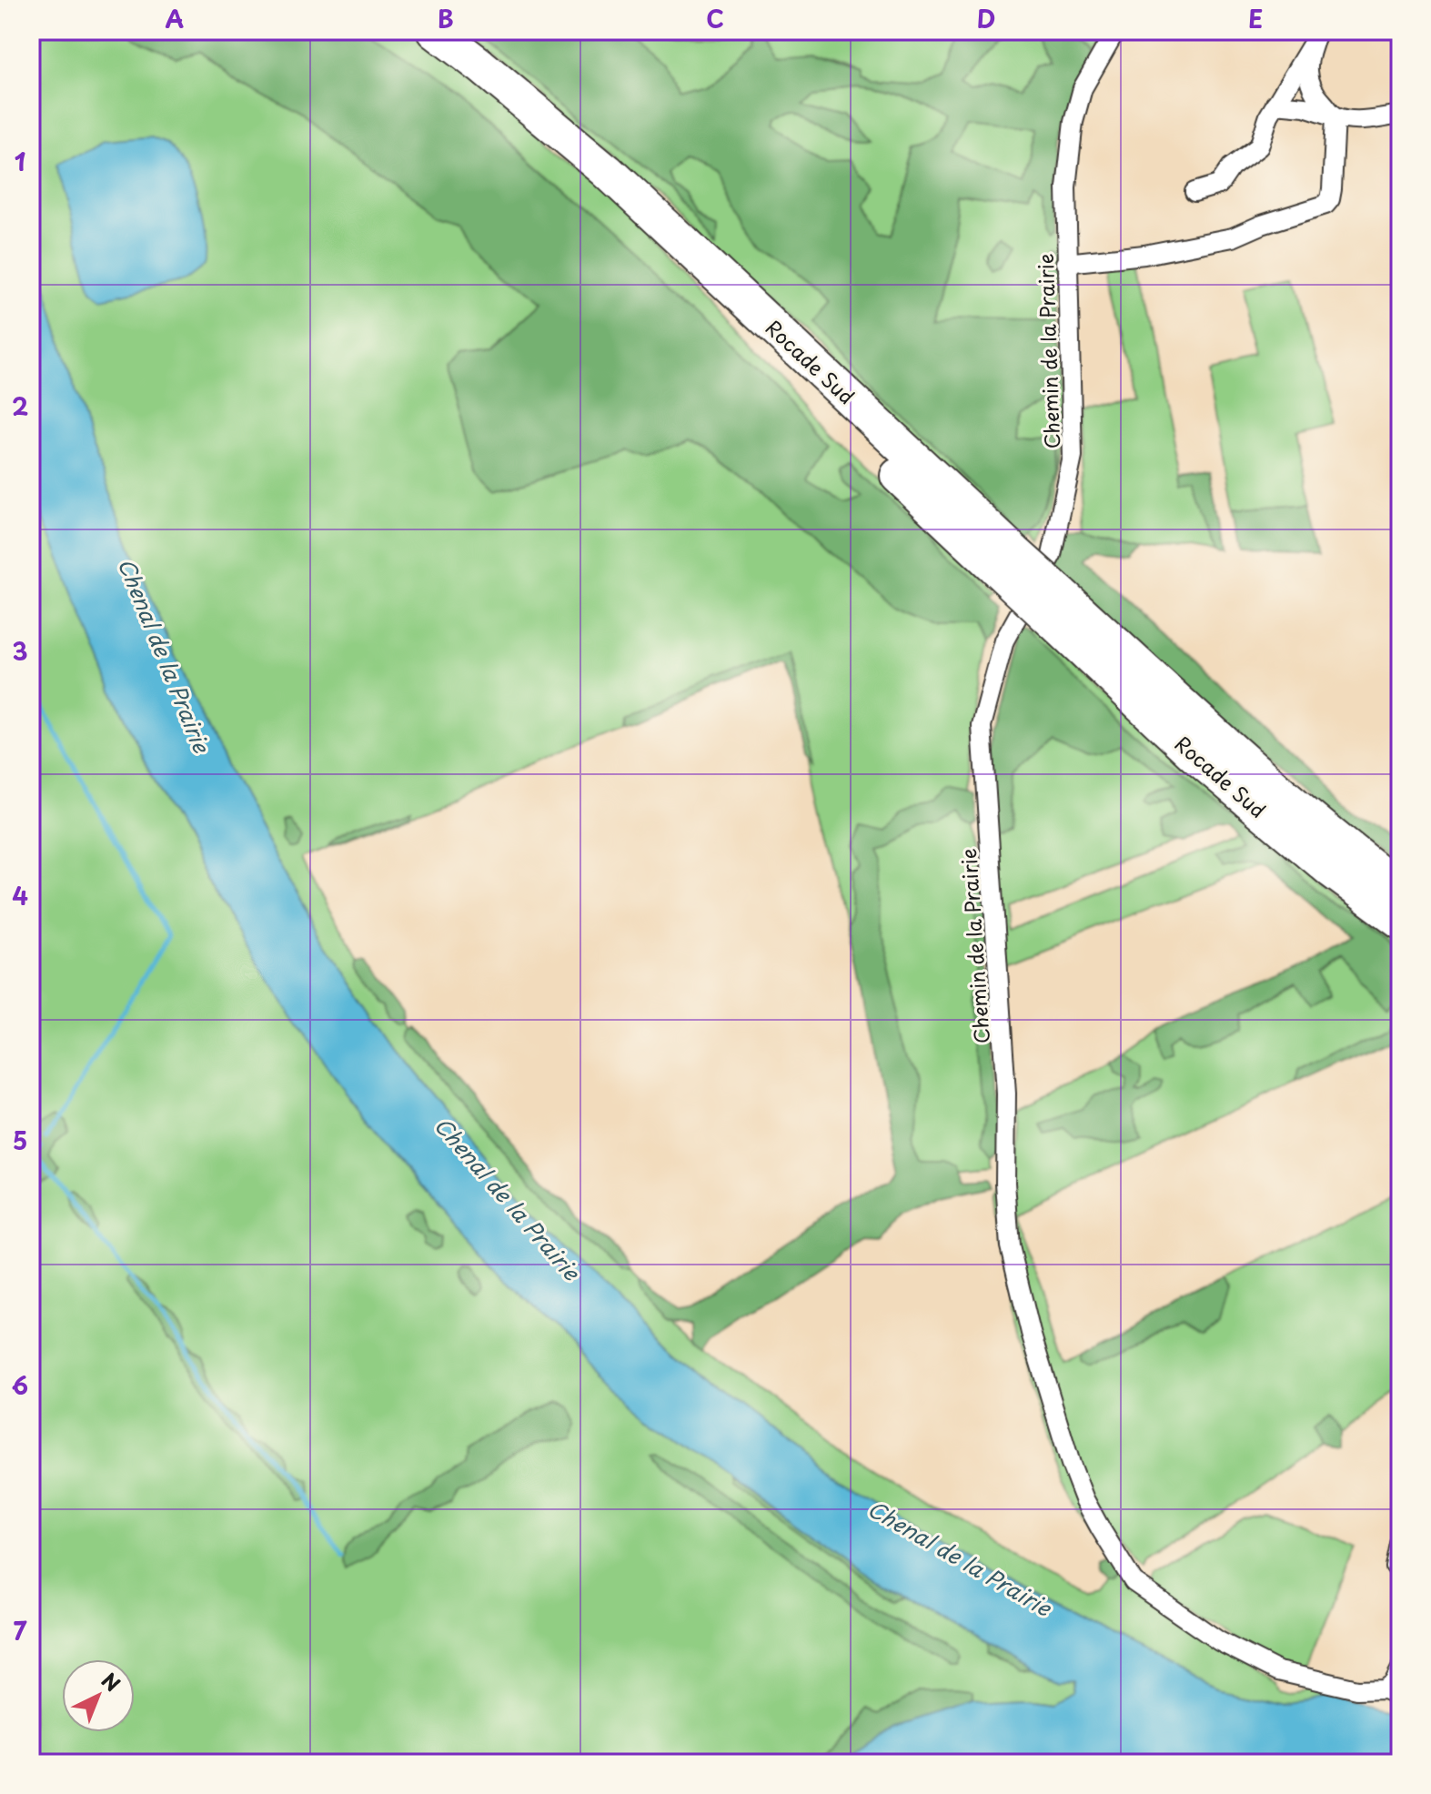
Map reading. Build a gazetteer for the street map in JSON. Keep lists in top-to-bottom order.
{
  "streets": {
    "highway": ["Rocade Sud"],
    "street": ["Chemin de la Prairie"]
  },
  "water": ["Chenal de la Prairie"],
  "north": "top right",
  "grid": {
    "columns": [
      "A",
      "B",
      "C",
      "D",
      "E"
    ],
    "rows": [
      "1",
      "2",
      "3",
      "4",
      "5",
      "6",
      "7"
    ]
  }
}
